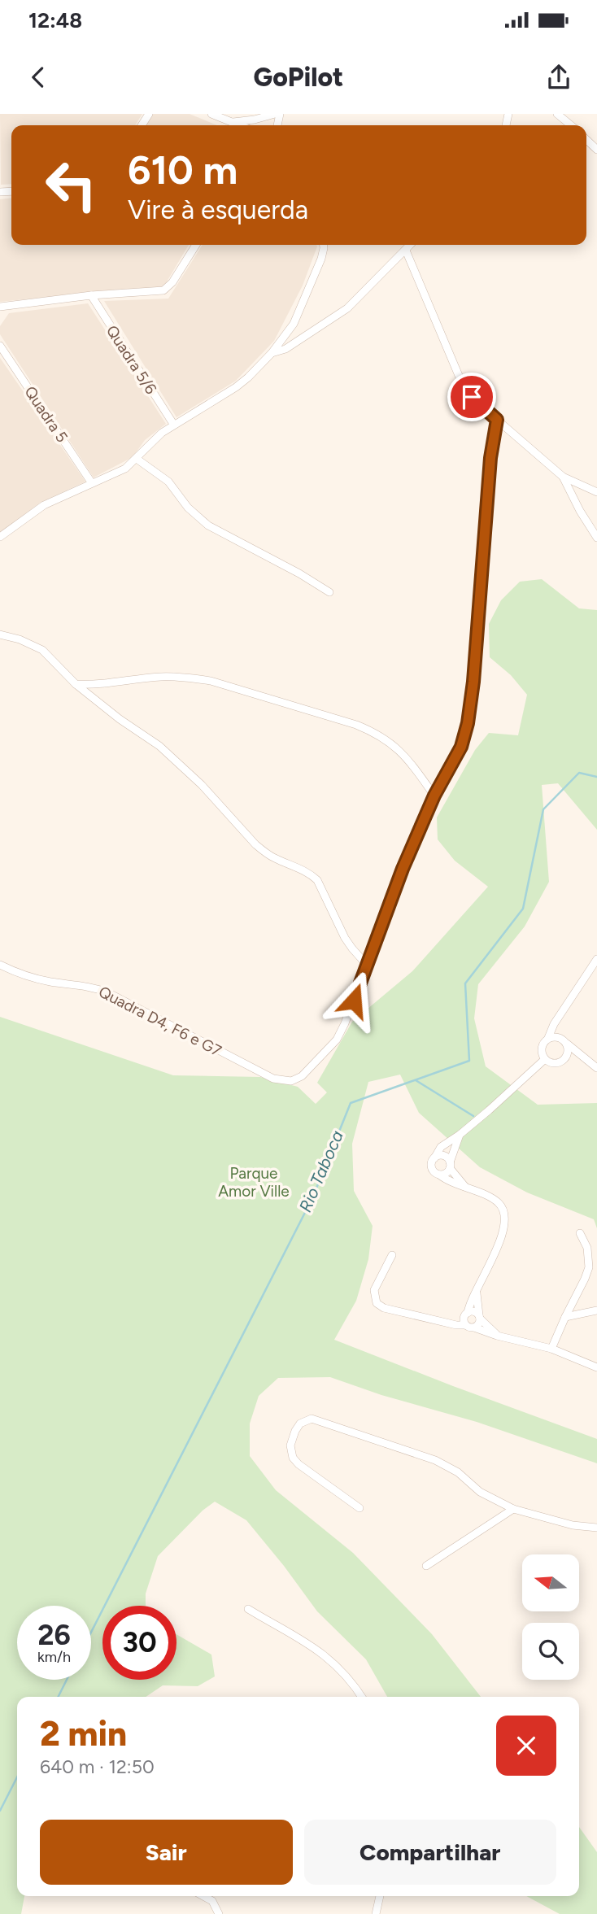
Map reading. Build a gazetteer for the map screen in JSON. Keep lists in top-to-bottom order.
{
  "streets": {
    "street": ["Quadra 5/6", "Quadra 5", "Quadra D4, F6 e G7"]
  },
  "water": ["Rio Taboca"],
  "parks": ["Parque Amor Ville"],
  "north": "left",
  "page": {
    "status": "12:48",
    "header": "GoPilot",
    "turn": ["610 m", "Vire à esquerda"],
    "speed": "26 km/h",
    "limit": "30",
    "heading": ["2 min", "640 m · 12:50"],
    "buttons": ["Sair", "Compartilhar"]
  }
}
